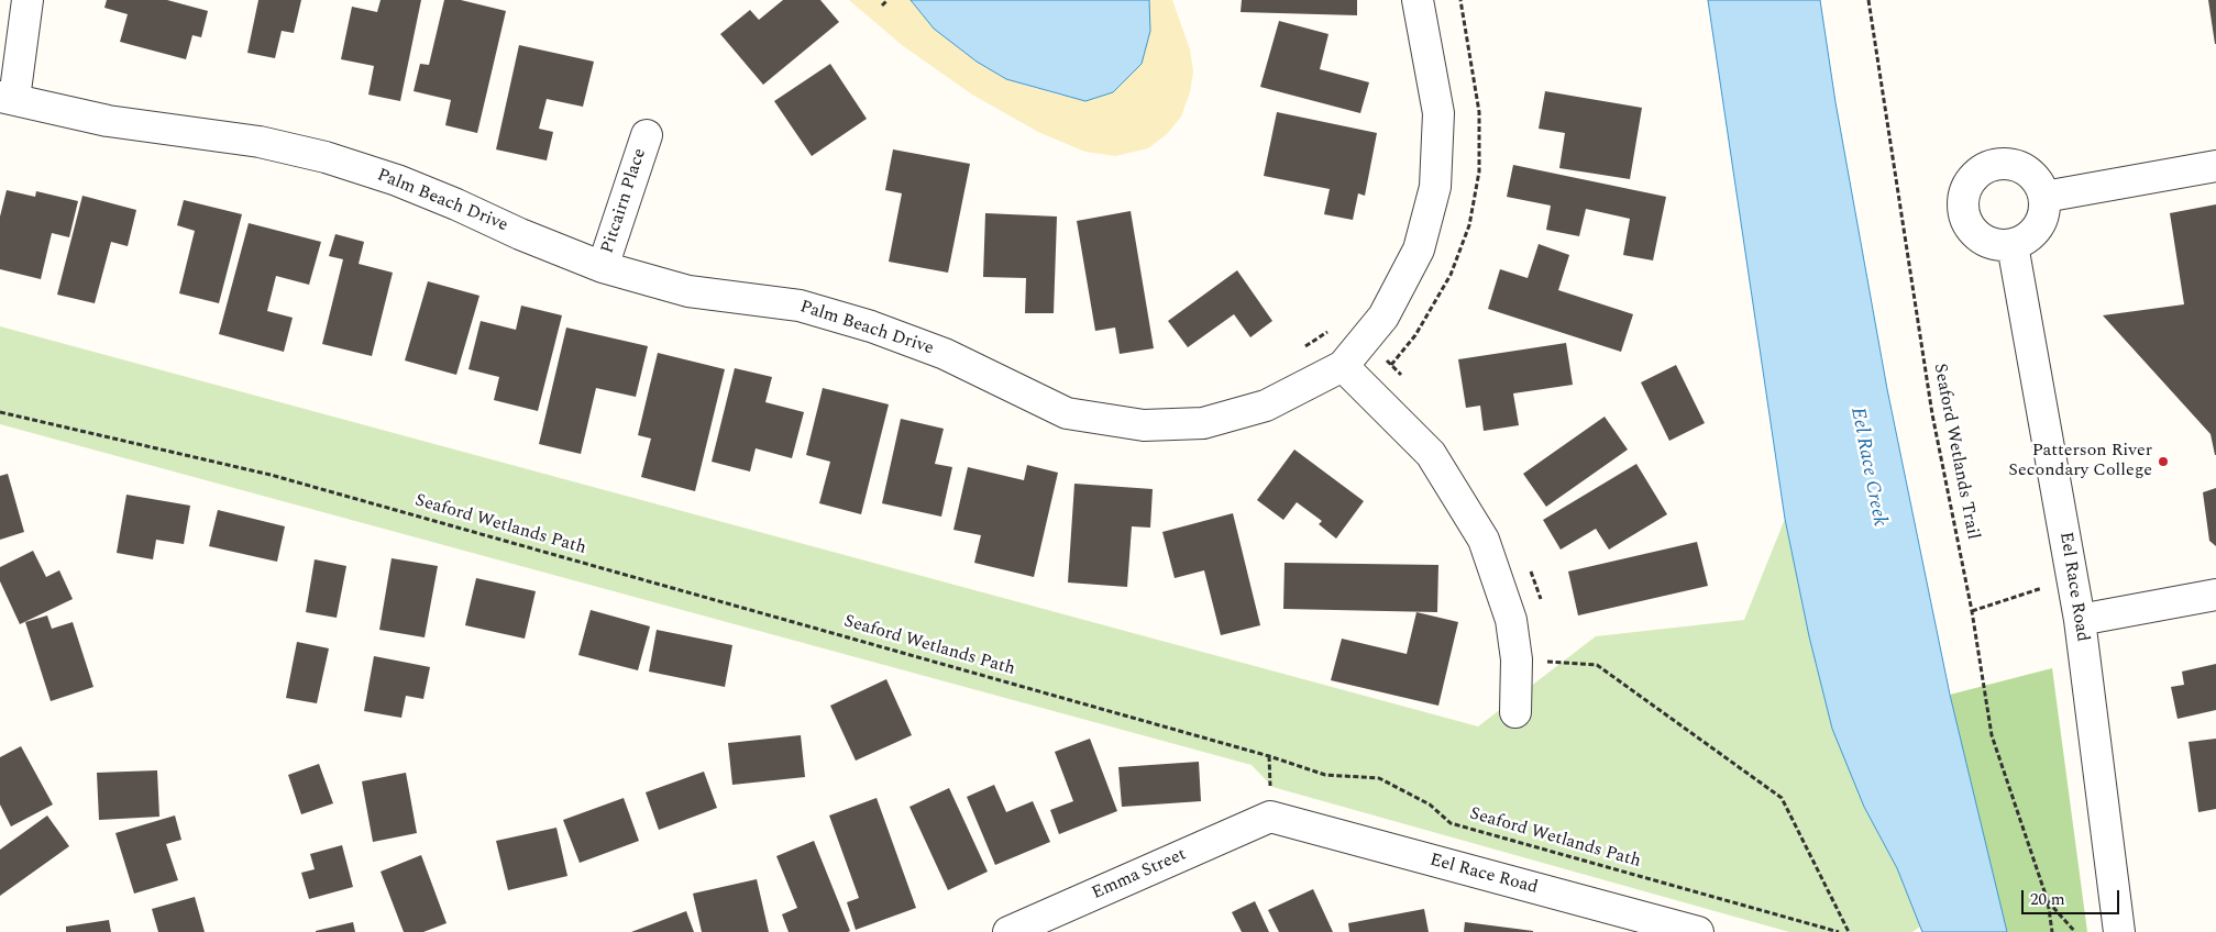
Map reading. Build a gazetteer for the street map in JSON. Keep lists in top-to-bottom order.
{
  "streets": {
    "street": [
      "Palm Beach Drive",
      "Pitcairn Place",
      "Eel Race Road",
      "Emma Street"
    ],
    "path": ["Seaford Wetlands Trail", "Seaford Wetlands Path"]
  },
  "crossings": [
    ["Palm Beach Drive", "Pitcairn Place"],
    ["Eel Race Road", "Emma Street"]
  ],
  "water": ["Eel Race Creek"],
  "places": ["Patterson River Secondary College"],
  "scale_bar": "20 m"
}
